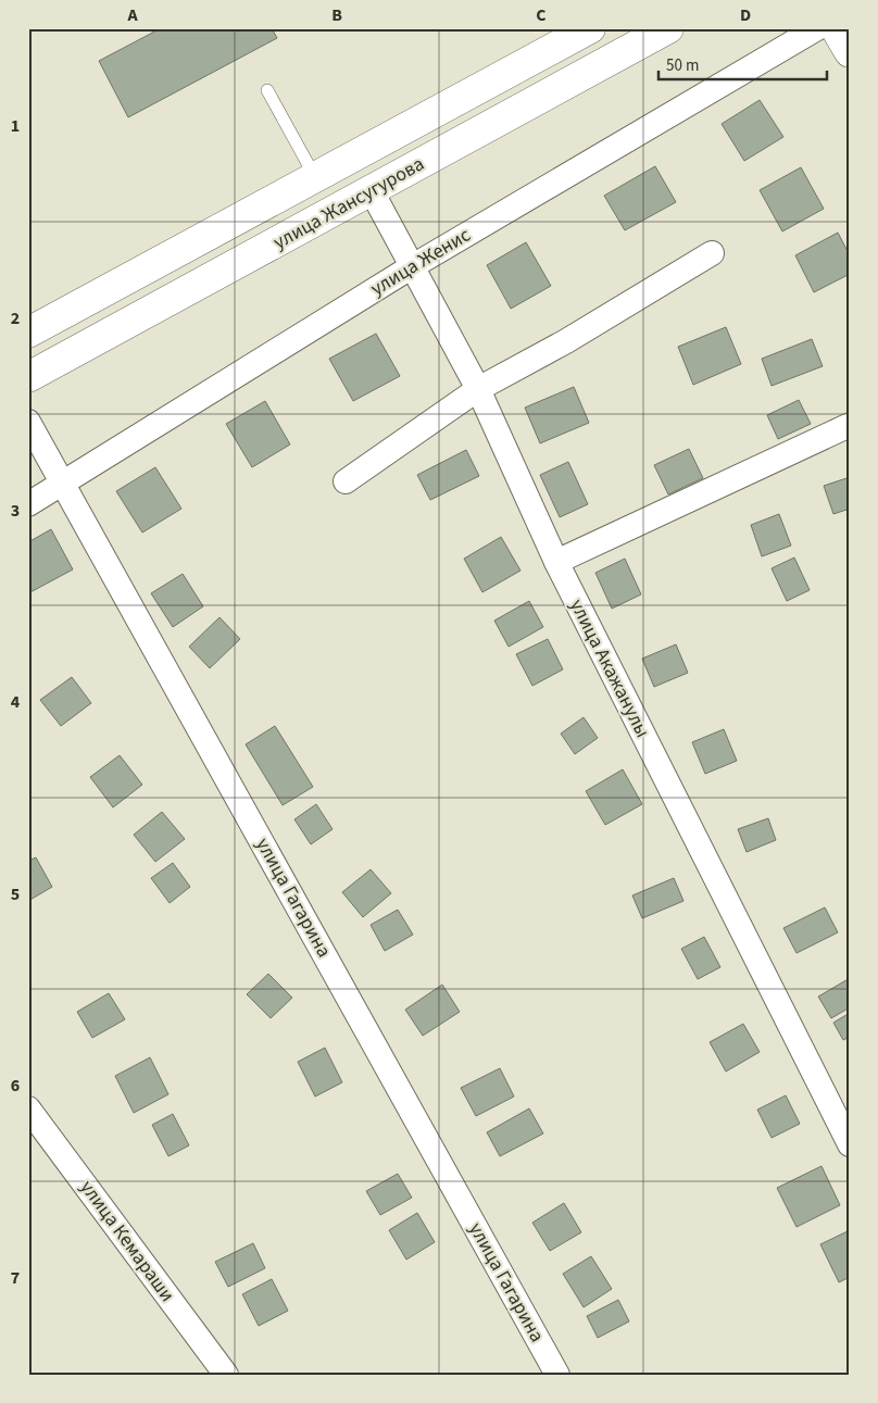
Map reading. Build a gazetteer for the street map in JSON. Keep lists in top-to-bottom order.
{
  "streets": {
    "main road": ["улица Жансугурова"],
    "street": [
      "улица Женис",
      "улица Акажанулы",
      "улица Гагарина",
      "улица Кемараши"
    ]
  },
  "crossings": [
    ["улица Жансугурова", "улица Акажанулы"],
    ["улица Женис", "улица Акажанулы"],
    ["улица Женис", "улица Гагарина"]
  ],
  "scale_bar": "50 m",
  "grid": {
    "columns": [
      "A",
      "B",
      "C",
      "D"
    ],
    "rows": [
      "1",
      "2",
      "3",
      "4",
      "5",
      "6",
      "7"
    ]
  }
}
